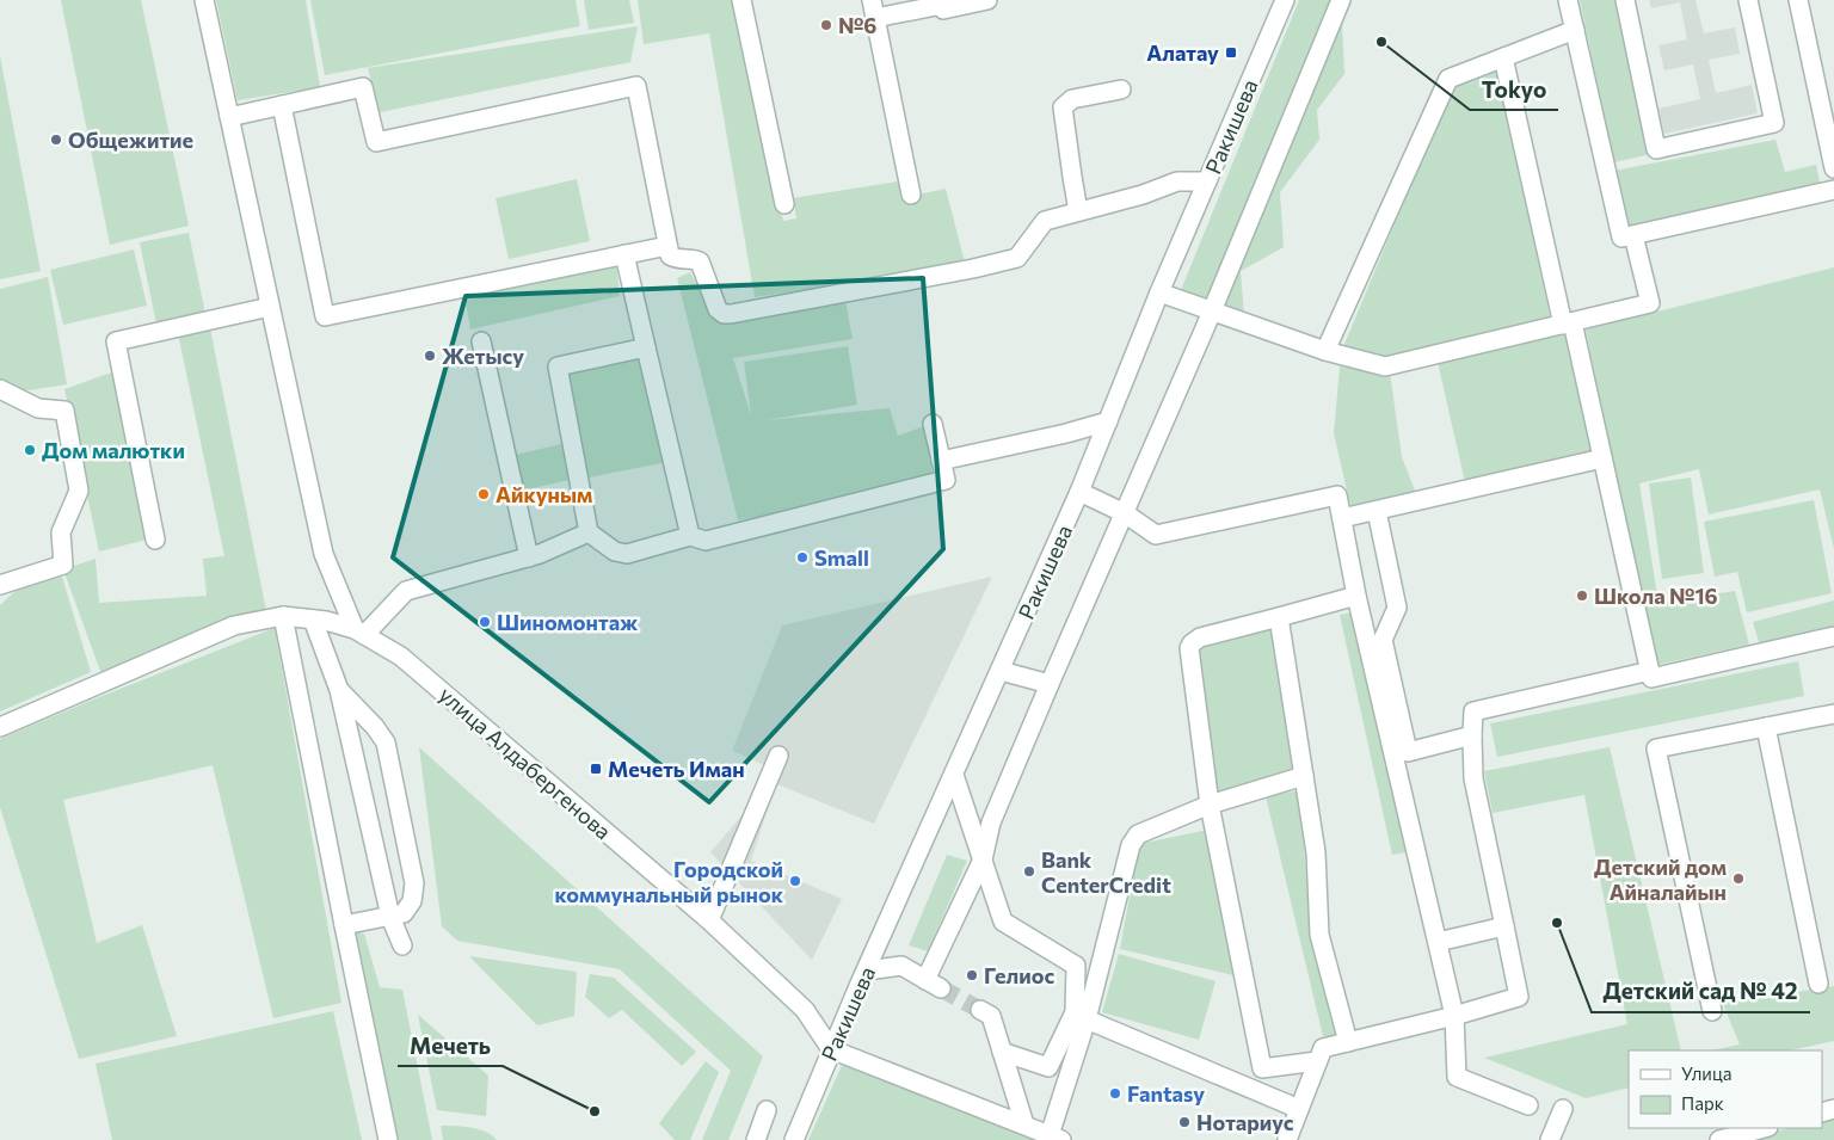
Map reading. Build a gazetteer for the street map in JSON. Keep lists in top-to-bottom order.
{
  "streets": {
    "street": ["Ракишева", "улица Алдабергенова"]
  },
  "crossings": [
    ["Ракишева", "улица Алдабергенова"]
  ],
  "places": {
    "other": [
      "№6",
      "Tokyo",
      "Общежитие",
      "Жетысу",
      "Дом малютки",
      "Айкуным",
      "Small",
      "Школа №16",
      "Шиномонтаж",
      "Bank CenterCredit",
      "Детский дом Айналайын",
      "Городской коммунальный рынок",
      "Детский сад № 42",
      "Гелиос",
      "Fantasy",
      "Мечеть",
      "Нотариус"
    ],
    "transit": ["Алатау", "Мечеть Иман"]
  },
  "legend": ["Улица", "Парк"]
}
